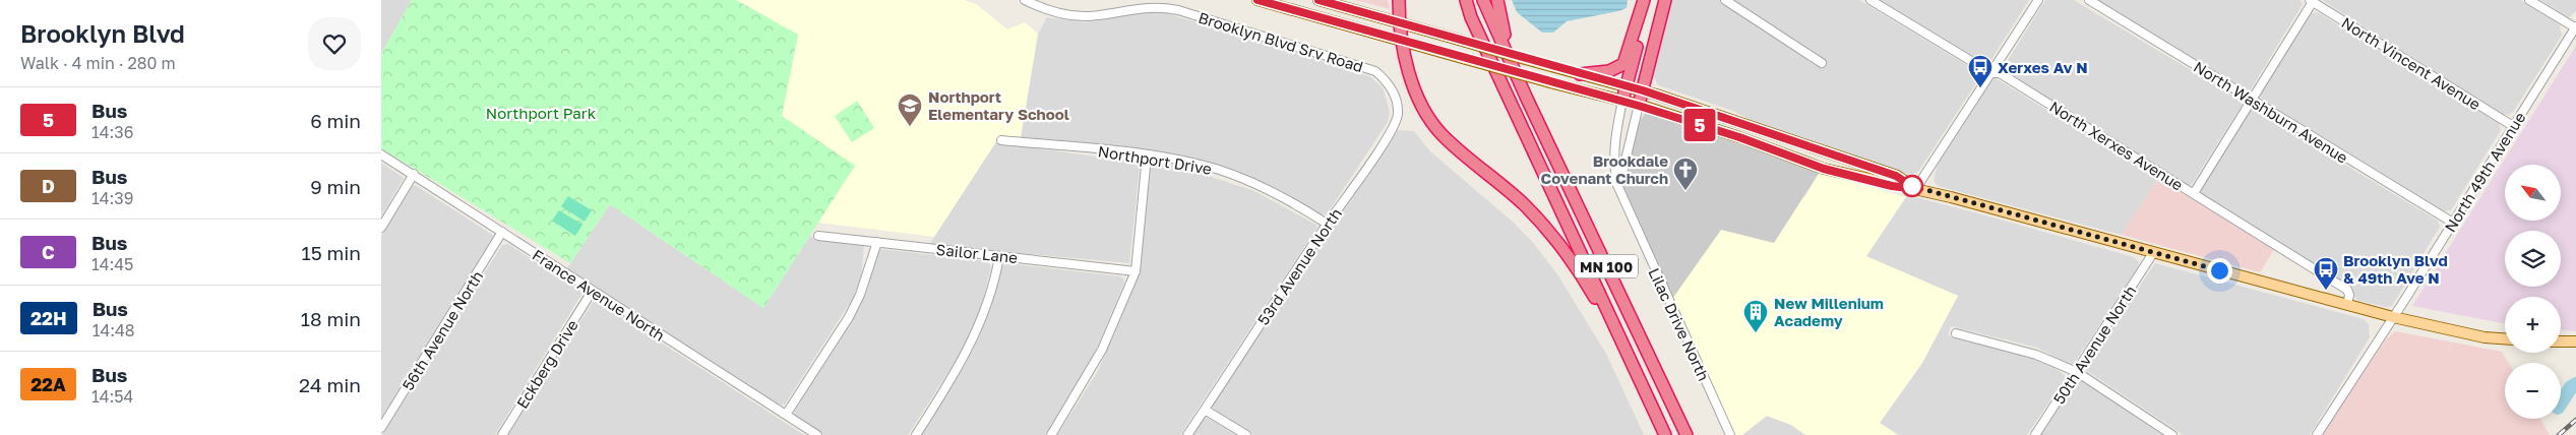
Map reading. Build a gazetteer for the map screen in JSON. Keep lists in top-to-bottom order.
{
  "streets": {
    "highway": ["MN 100"],
    "street": [
      "Brooklyn Blvd Srv Road",
      "North Vincent Avenue",
      "North Washburn Avenue",
      "North Xerxes Avenue",
      "Northport Drive",
      "North 49th Avenue",
      "Sailor Lane",
      "53rd Avenue North",
      "France Avenue North",
      "Lilac Drive North",
      "56th Avenue North",
      "50th Avenue North",
      "Eckberg Drive"
    ]
  },
  "crossings": [
    ["Brooklyn Blvd Srv Road", "53rd Avenue North"],
    ["North Vincent Avenue", "North 49th Avenue"],
    ["North Washburn Avenue", "North 49th Avenue"],
    ["Northport Drive", "53rd Avenue North"],
    ["France Avenue North", "56th Avenue North"],
    ["France Avenue North", "Eckberg Drive"]
  ],
  "parks": ["Northport Park"],
  "places": {
    "bus stop": ["Xerxes Av N", "Brooklyn Blvd & 49th Ave N"],
    "school or university": ["Northport Elementary School"],
    "church": ["Brookdale Covenant Church"],
    "building": ["New Millenium Academy"]
  },
  "lines": ["bus line 5"],
  "north": "top left",
  "page": {
    "heading": ["Brooklyn Blvd", "Walk · 4 min · 280 m"],
    "on_map": "5",
    "list": [
      {
        "mark": "5",
        "name": "Bus",
        "note": "14:36",
        "value": "6 min"
      },
      {
        "mark": "D",
        "name": "Bus",
        "note": "14:39",
        "value": "9 min"
      },
      {
        "mark": "C",
        "name": "Bus",
        "note": "14:45",
        "value": "15 min"
      },
      {
        "mark": "22H",
        "name": "Bus",
        "note": "14:48",
        "value": "18 min"
      },
      {
        "mark": "22A",
        "name": "Bus",
        "note": "14:54",
        "value": "24 min"
      }
    ],
    "map_buttons": ["+", "−"]
  }
}
